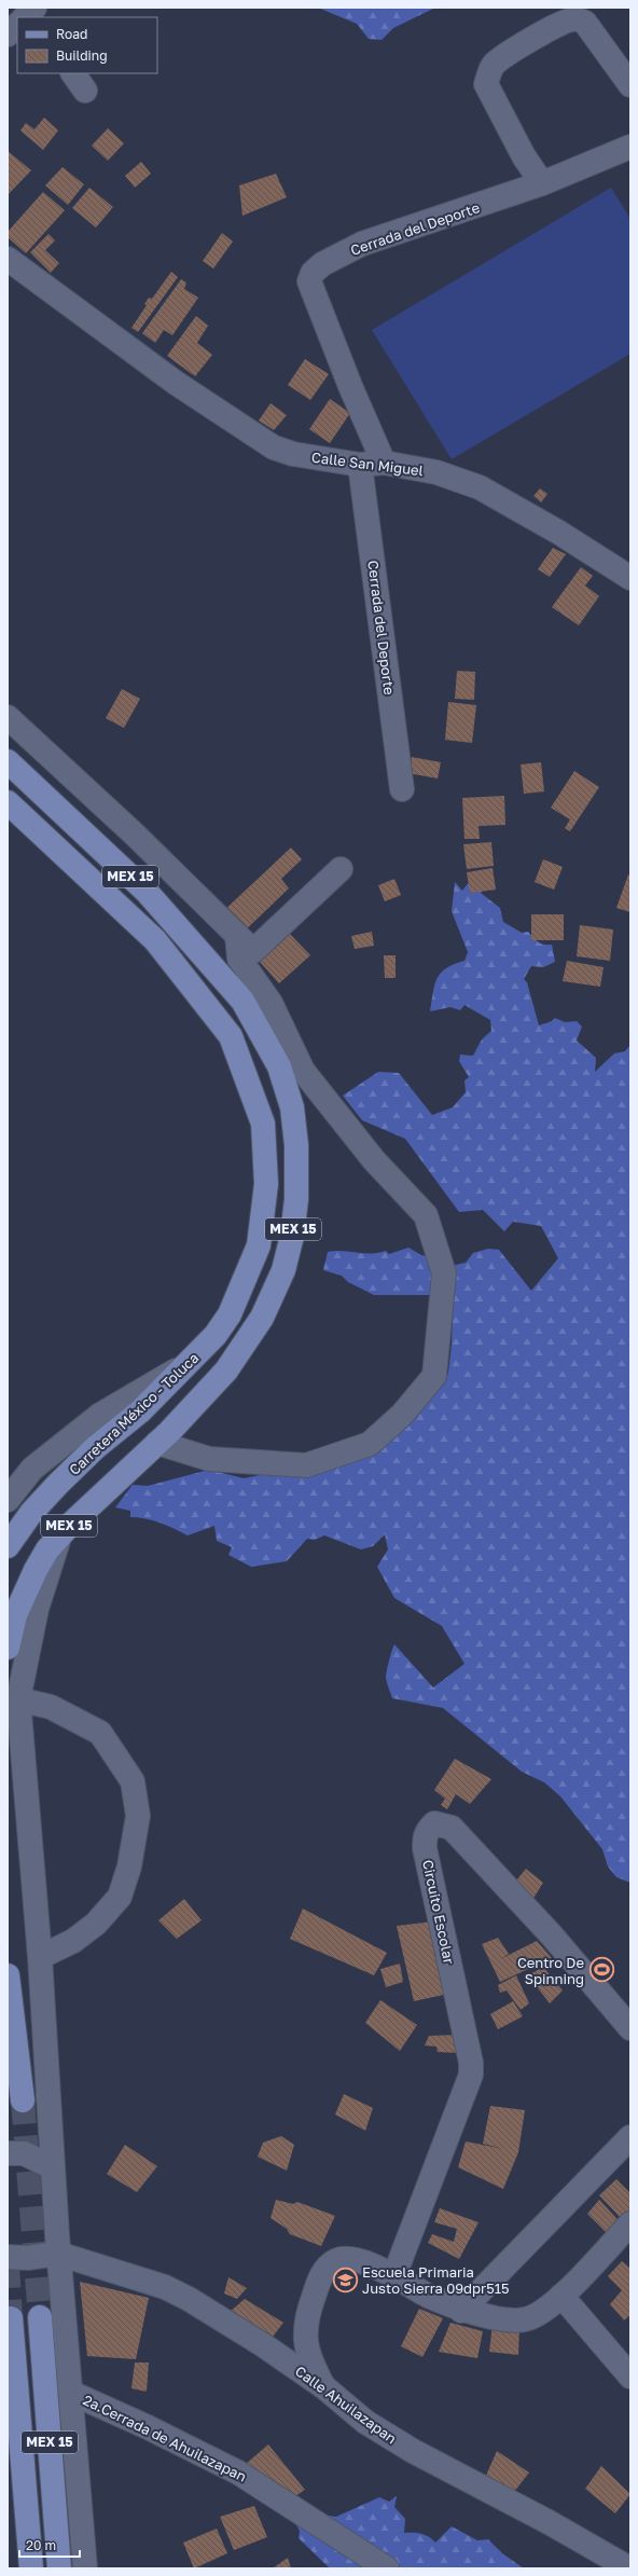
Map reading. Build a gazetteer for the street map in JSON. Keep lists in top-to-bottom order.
{
  "streets": {
    "main road": ["MEX 15", "Carretera México - Toluca"],
    "street": [
      "Cerrada del Deporte",
      "Calle San Miguel",
      "Circuito Escolar",
      "Calle Ahuilazapan",
      "2a.Cerrada de Ahuilazapan"
    ]
  },
  "crossings": [
    ["Cerrada del Deporte", "Calle San Miguel"]
  ],
  "places": {
    "sports": ["Centro De Spinning"],
    "school or university": ["Escuela Primaria Justo Sierra 09dpr515"]
  },
  "legend": ["Road", "Building"],
  "scale_bar": "20 m"
}
